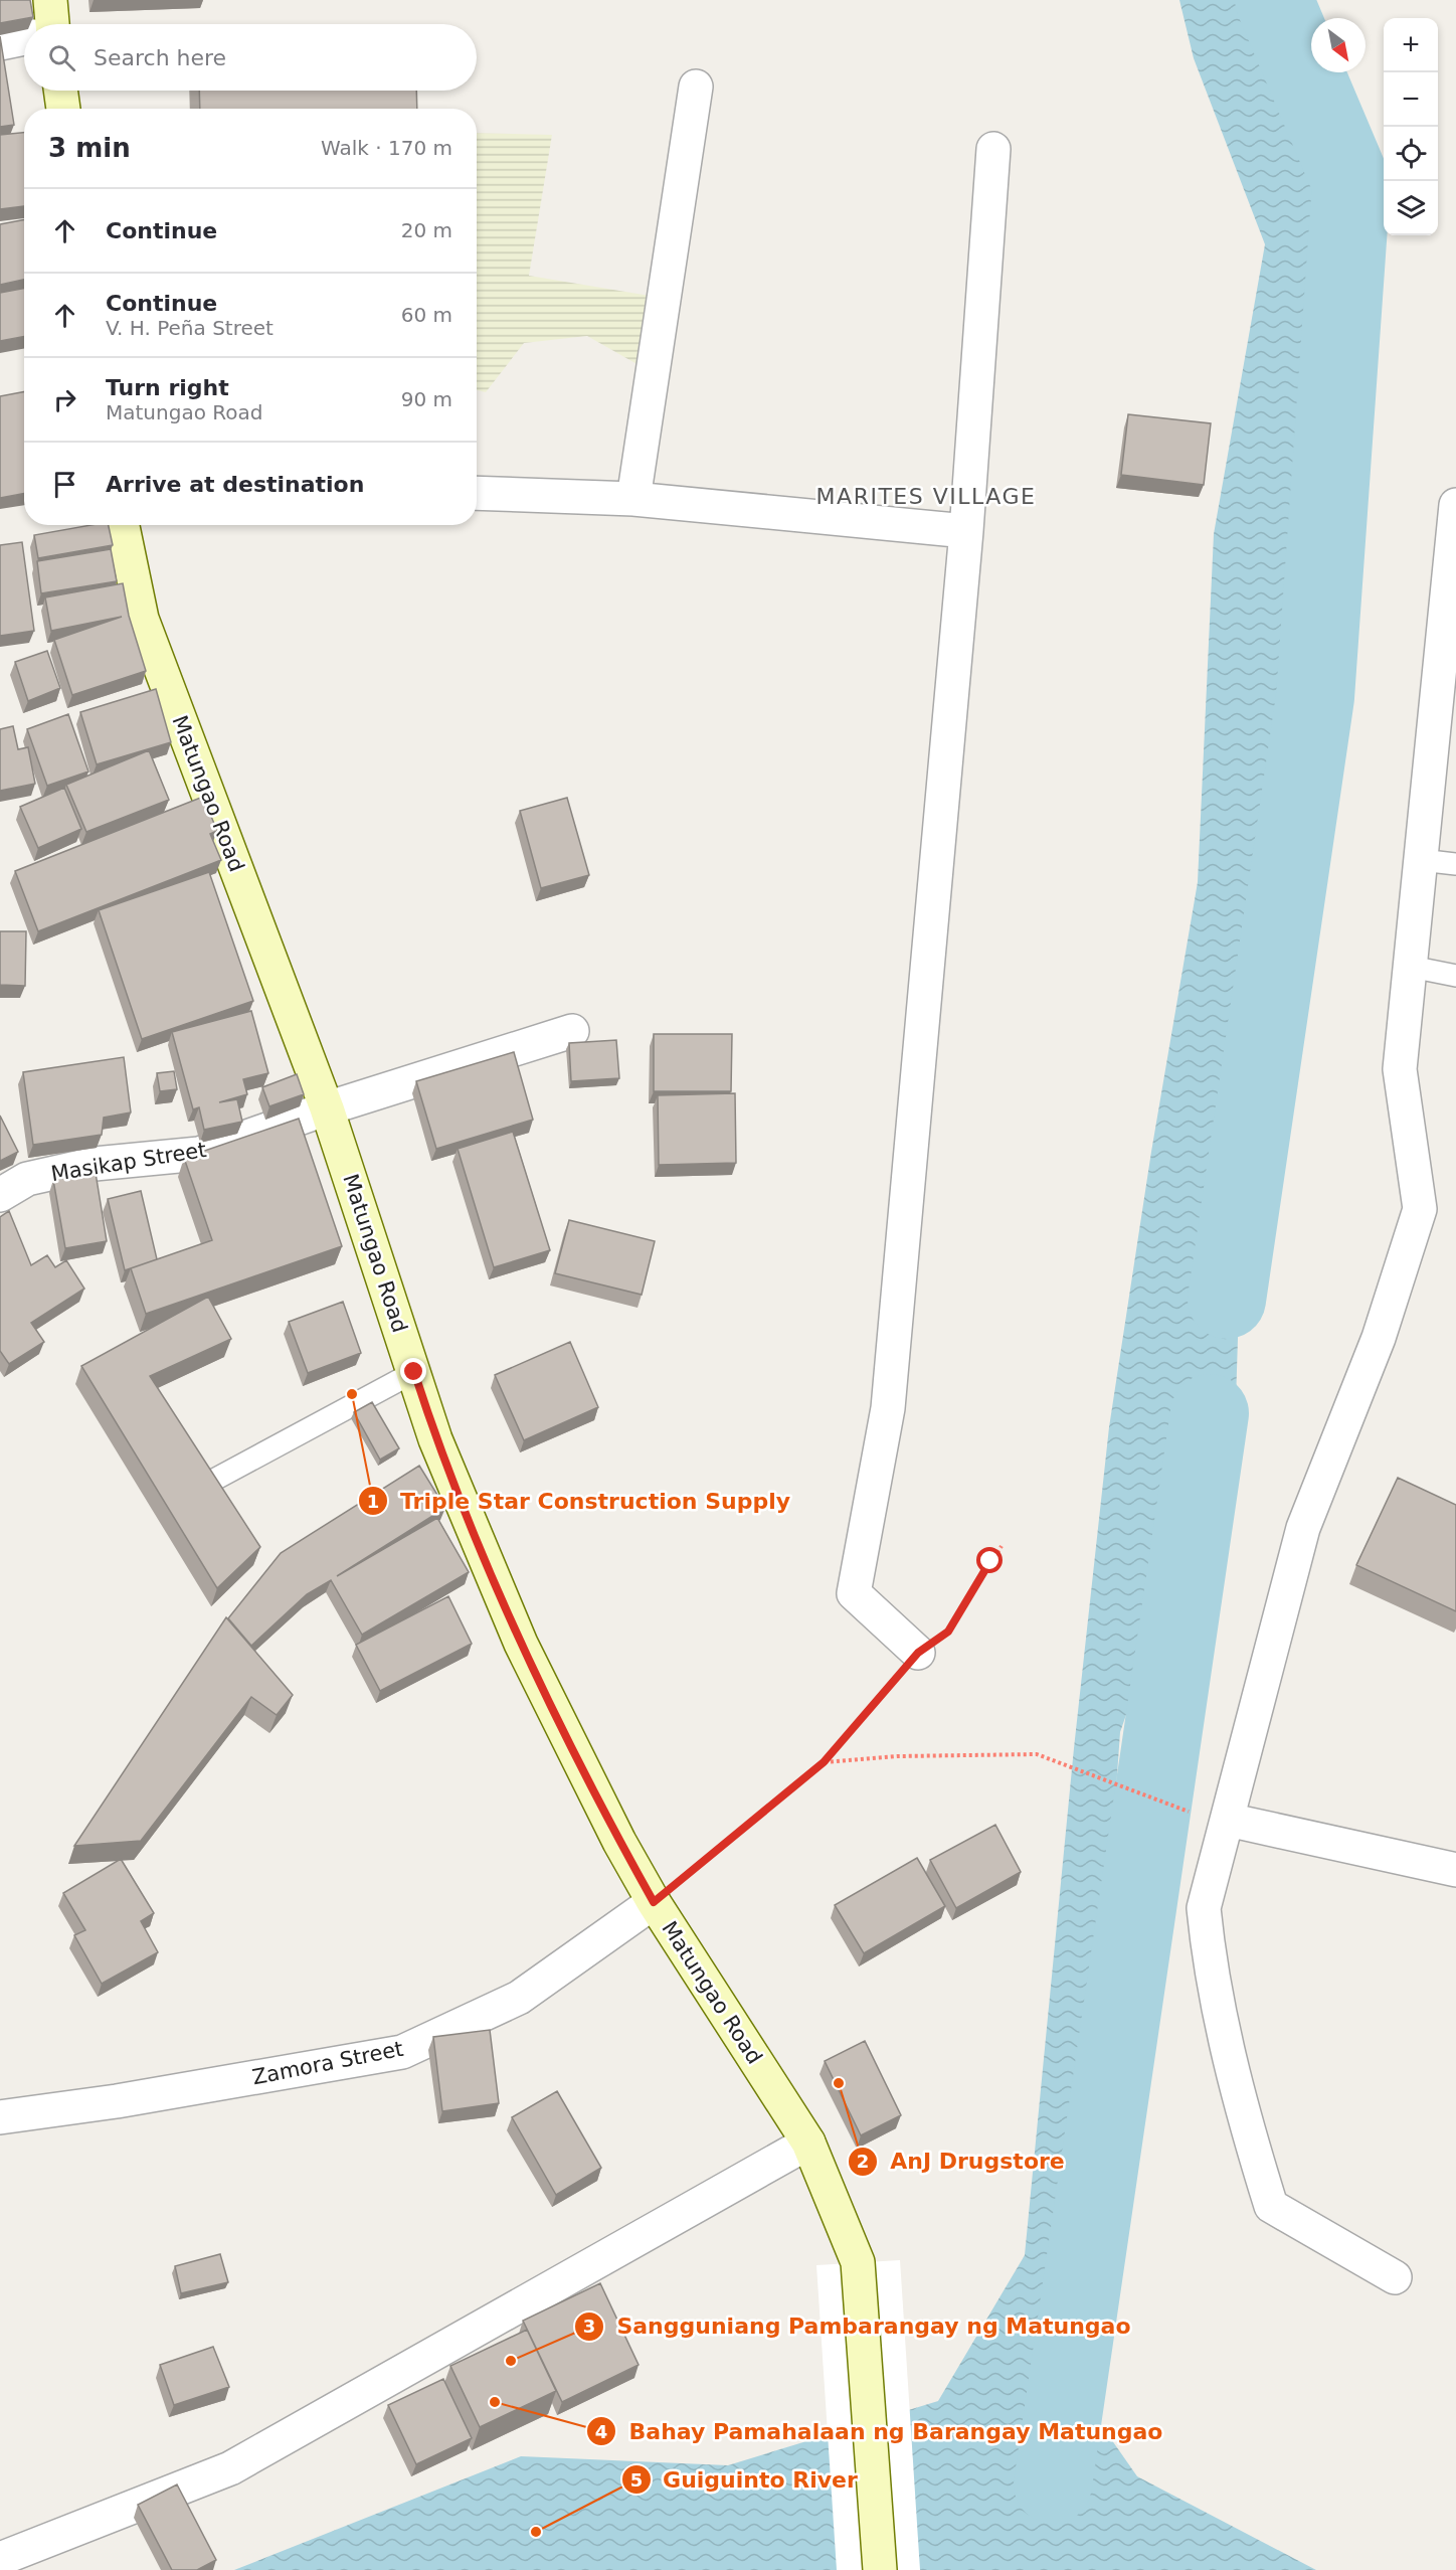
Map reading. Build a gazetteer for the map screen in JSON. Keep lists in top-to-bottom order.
{
  "streets": {
    "main road": ["Matungao Road"],
    "street": ["Masikap Street", "Zamora Street"]
  },
  "crossings": [
    ["Matungao Road", "Masikap Street"],
    ["Matungao Road", "Zamora Street"]
  ],
  "districts": ["MARITES VILLAGE"],
  "places": [
    "Triple Star Construction Supply",
    "AnJ Drugstore",
    "Sangguniang Pambarangay ng Matungao",
    "Bahay Pamahalaan ng Barangay Matungao",
    "Guiguinto River"
  ],
  "north": "bottom right",
  "page": {
    "map_buttons": ["+", "−"],
    "search": "Search here",
    "heading": ["3 min", "Walk · 170 m"],
    "list": [
      ["Continue", "20 m"],
      ["Continue", "V. H. Peña Street", "60 m"],
      ["Turn right", "Matungao Road", "90 m"],
      "Arrive at destination"
    ]
  }
}
